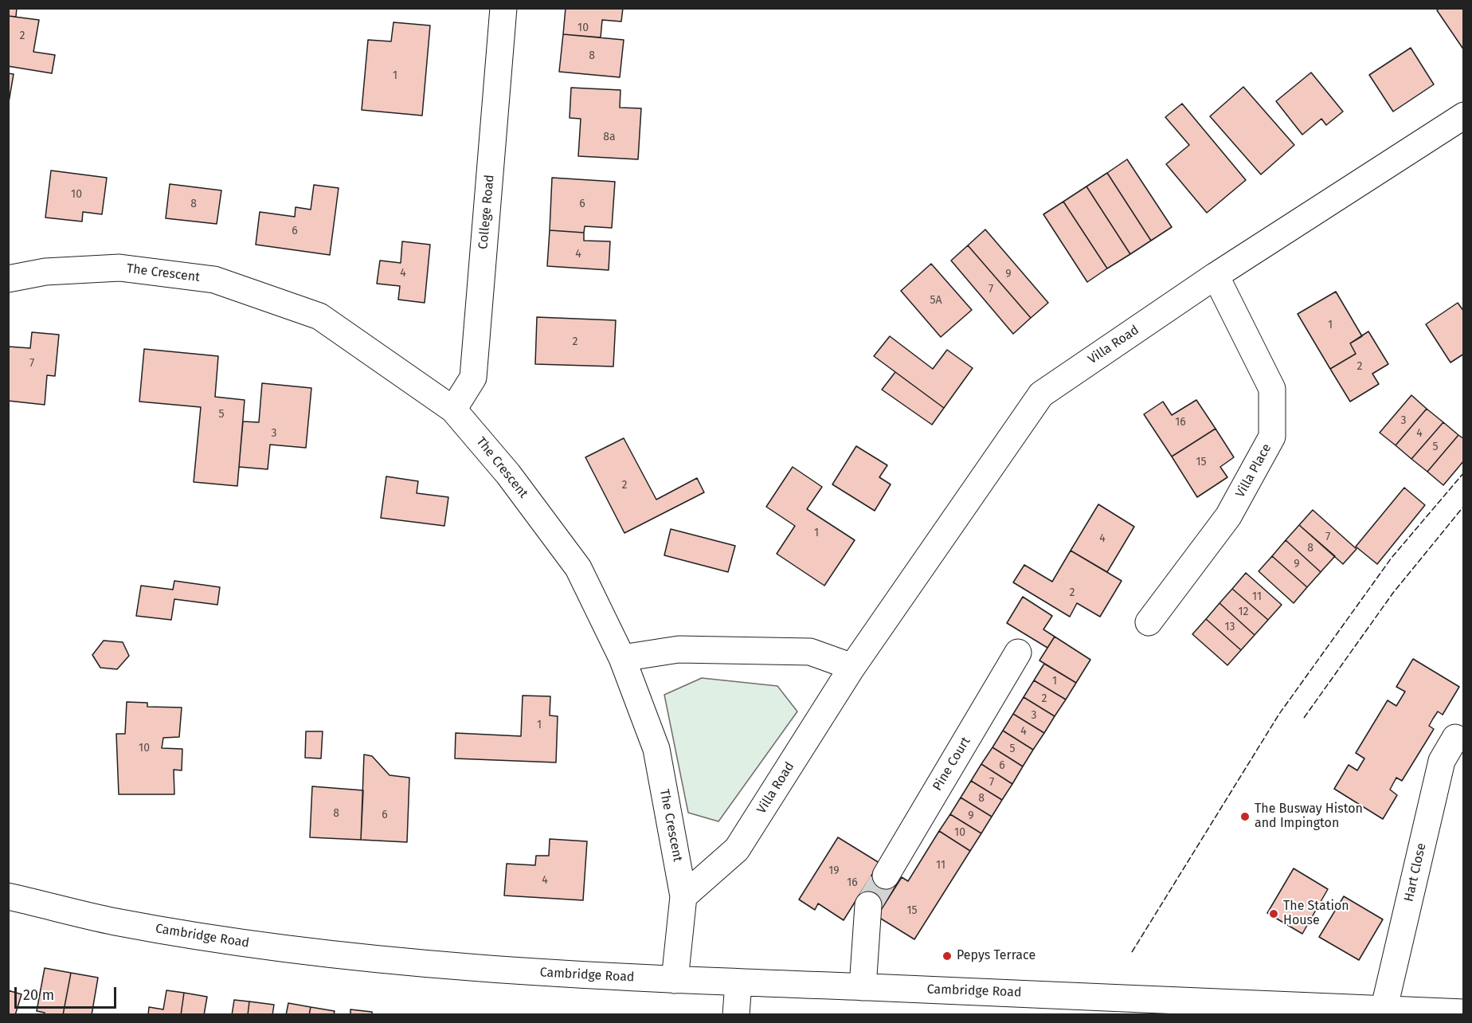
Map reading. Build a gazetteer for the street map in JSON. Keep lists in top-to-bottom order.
{
  "streets": {
    "street": [
      "College Road",
      "The Crescent",
      "Villa Road",
      "Villa Place",
      "Pine Court",
      "Hart Close",
      "Cambridge Road"
    ]
  },
  "crossings": [
    ["College Road", "The Crescent"],
    ["The Crescent", "Villa Road"],
    ["The Crescent", "Cambridge Road"],
    ["Villa Road", "Villa Place"],
    ["Hart Close", "Cambridge Road"]
  ],
  "places": ["The Busway Histon and Impington", "The Station House", "Pepys Terrace"],
  "house_numbers": [
    "10",
    "2",
    "8",
    "1",
    "8a",
    "10",
    "8",
    "6",
    "6",
    "4",
    "4",
    "9",
    "7",
    "5A",
    "1",
    "2",
    "7",
    "2",
    "5",
    "3",
    "16",
    "3",
    "4",
    "5",
    "15",
    "2",
    "1",
    "7",
    "4",
    "8",
    "9",
    "2",
    "11",
    "12",
    "13",
    "1",
    "2",
    "3",
    "1",
    "4",
    "10",
    "5",
    "6",
    "7",
    "8",
    "8",
    "6",
    "9",
    "10",
    "11",
    "19",
    "4",
    "16",
    "15"
  ],
  "scale_bar": "20 m"
}
